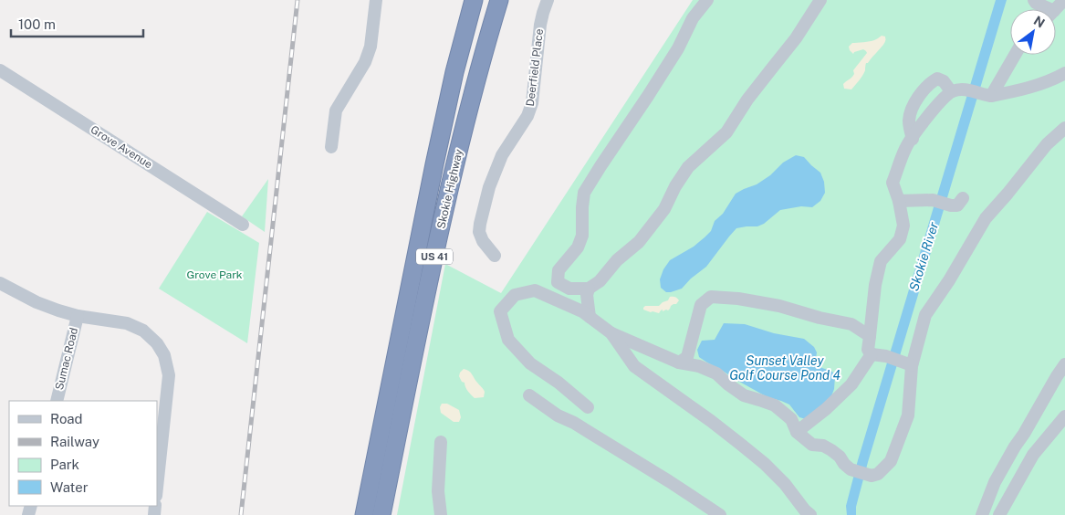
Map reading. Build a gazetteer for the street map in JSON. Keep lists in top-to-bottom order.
{
  "streets": {
    "highway": ["Skokie Highway", "US 41"],
    "street": ["Deerfield Place", "Grove Avenue", "Sumac Road"]
  },
  "water": ["Skokie River", "Sunset Valley Golf Course Pond 4"],
  "parks": ["Grove Park"],
  "legend": [
    "Road",
    "Railway",
    "Park",
    "Water"
  ],
  "scale_bar": "100 m",
  "north": "top right"
}
